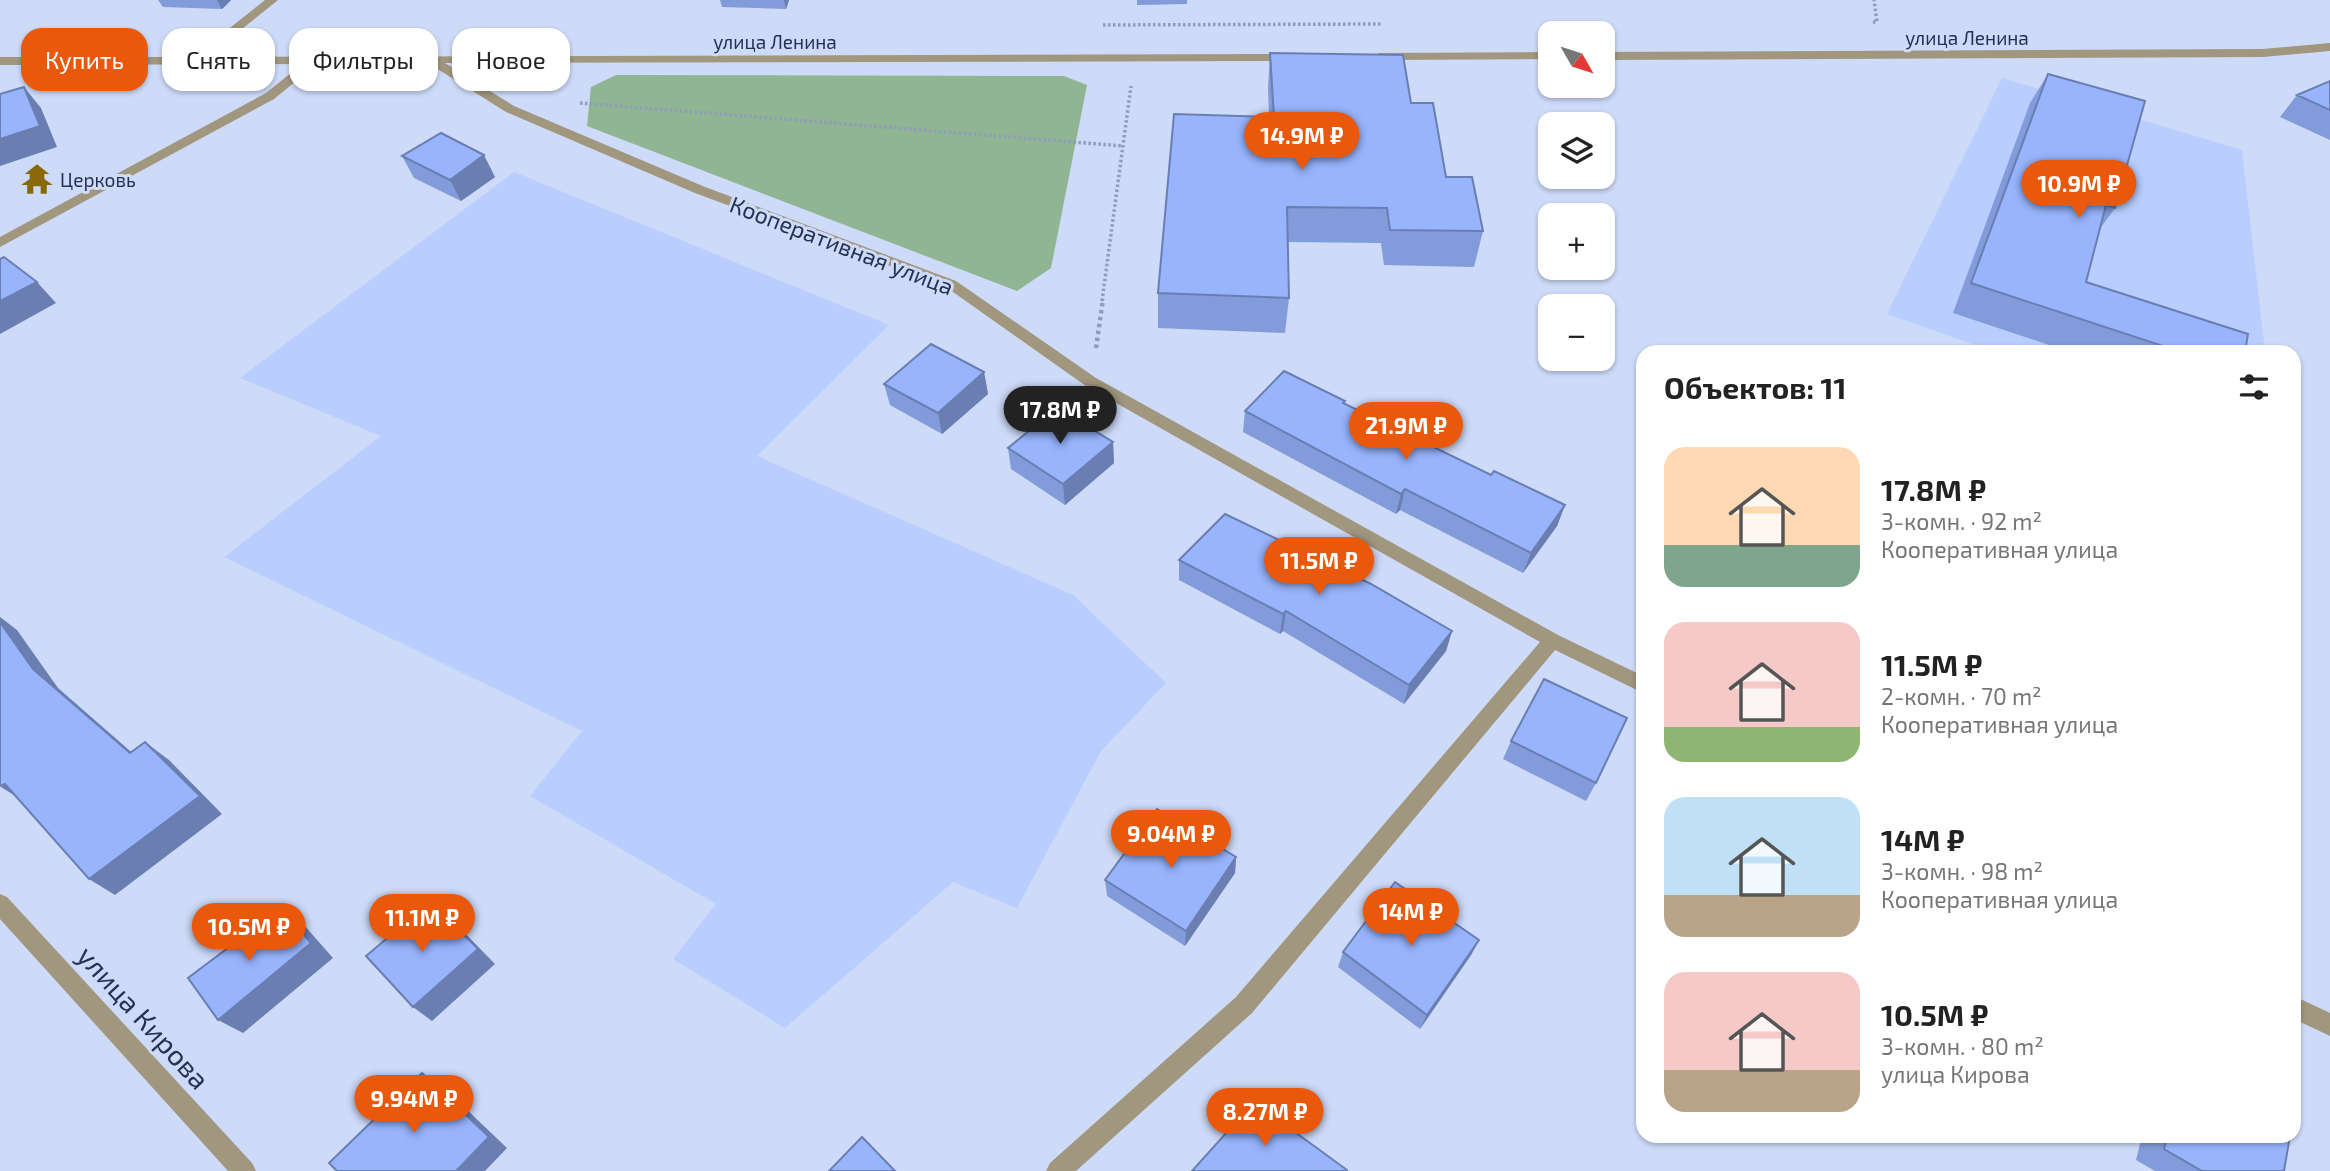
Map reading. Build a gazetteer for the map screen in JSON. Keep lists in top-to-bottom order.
{
  "streets": {
    "street": ["улица Ленина", "Кооперативная улица", "улица Кирова"]
  },
  "places": {
    "temple": ["Церковь"]
  },
  "north": "bottom right",
  "page": {
    "map_buttons": ["+", "−"],
    "chip": [
      "Купить",
      "Снять",
      "Фильтры",
      "Новое"
    ],
    "price": [
      "14.9M ₽",
      "10.9M ₽",
      "17.8M ₽",
      "21.9M ₽",
      "11.5M ₽",
      "9.04M ₽",
      "14M ₽",
      "11.1M ₽",
      "10.5M ₽",
      "9.94M ₽",
      "8.27M ₽"
    ],
    "heading": "Объектов: 11",
    "list": [
      {
        "name": "17.8M ₽",
        "note": "3-комн. · 92 m² · Кооперативная улица"
      },
      {
        "name": "11.5M ₽",
        "note": "2-комн. · 70 m² · Кооперативная улица"
      },
      {
        "name": "14M ₽",
        "note": "3-комн. · 98 m² · Кооперативная улица"
      },
      {
        "name": "10.5M ₽",
        "note": "3-комн. · 80 m² · улица Кирова"
      }
    ]
  }
}
